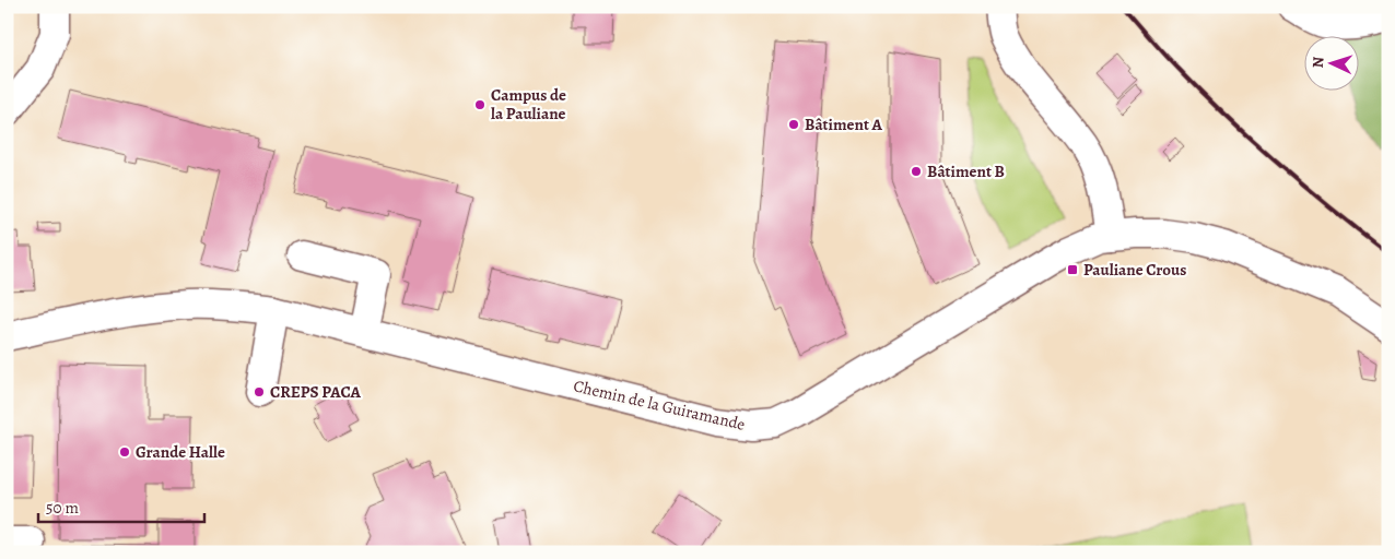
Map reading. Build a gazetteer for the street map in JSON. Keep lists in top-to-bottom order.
{
  "streets": {
    "street": ["Chemin de la Guiramande"]
  },
  "places": {
    "other": [
      "Campus de la Pauliane",
      "Bâtiment A",
      "Bâtiment B",
      "CREPS PACA",
      "Grande Halle"
    ],
    "transit": ["Pauliane Crous"]
  },
  "scale_bar": "50 m",
  "north": "left"
}
